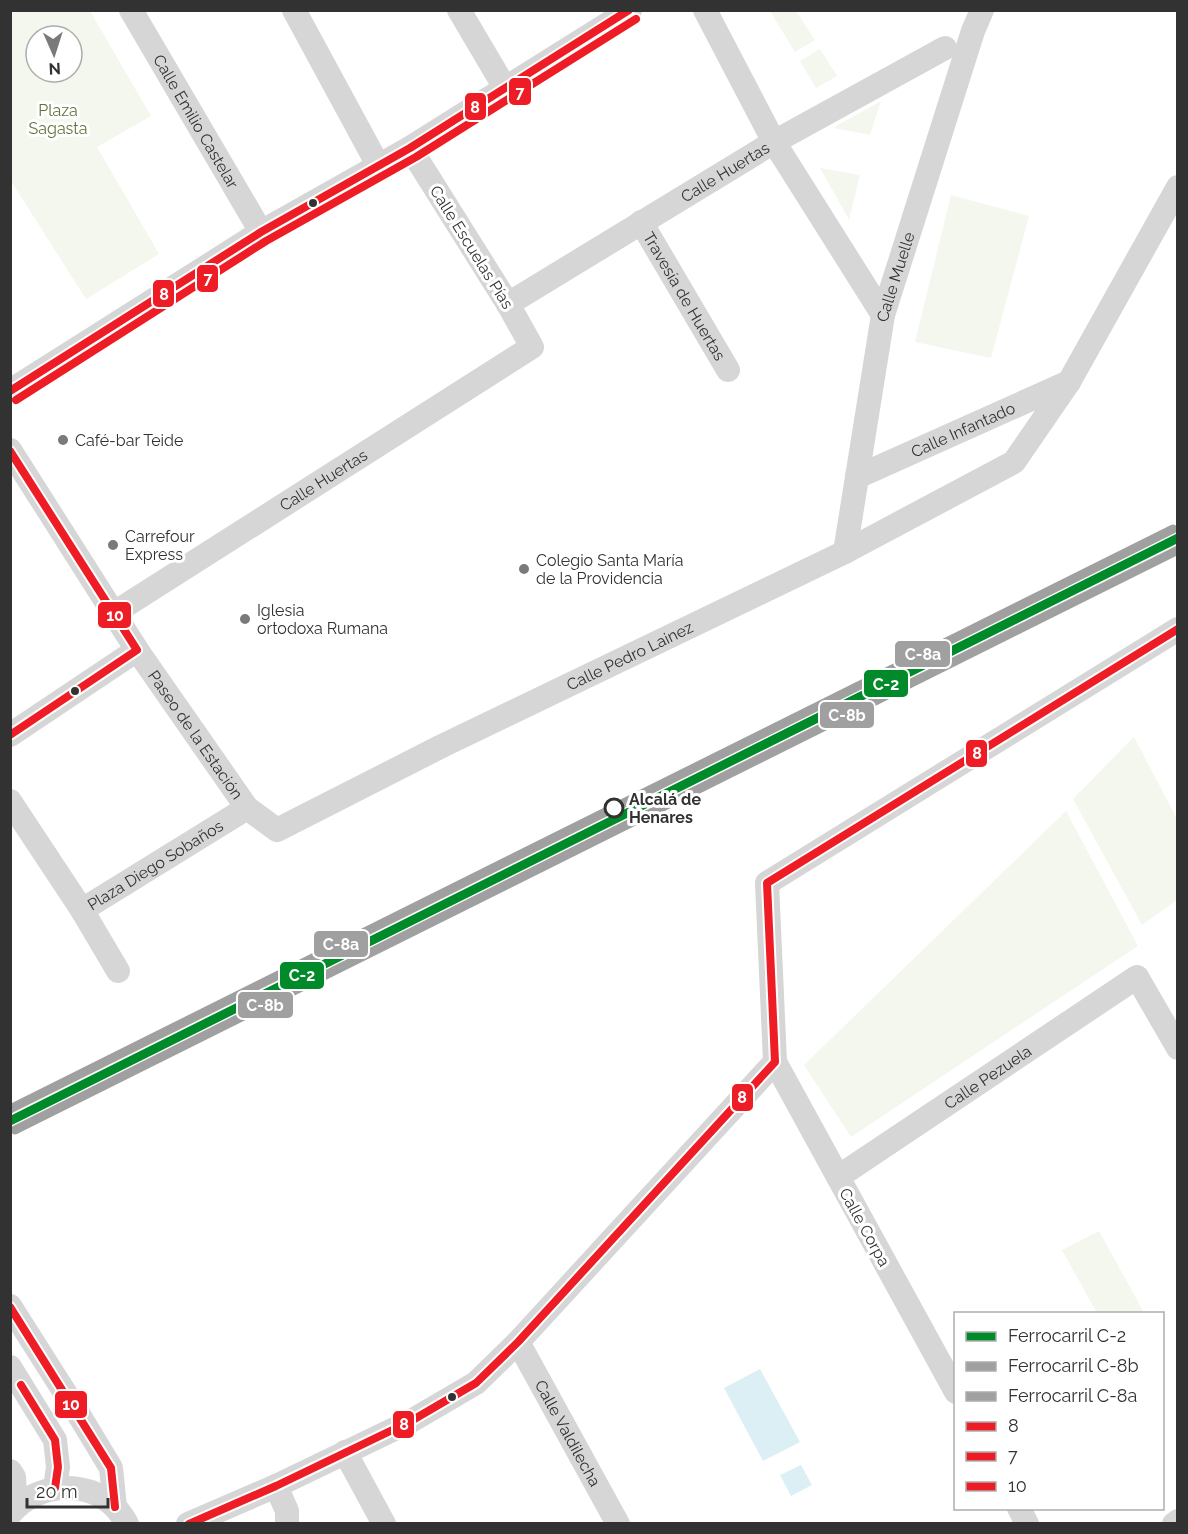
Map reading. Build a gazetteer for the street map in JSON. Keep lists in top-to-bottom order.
{
  "streets": {
    "street": [
      "Calle Emilio Castelar",
      "Calle Huertas",
      "Calle Escuelas Pías",
      "Calle Muelle",
      "Travesía de Huertas",
      "Calle Infantado",
      "Calle Pedro Lainez",
      "Paseo de la Estación",
      "Plaza Diego Sobaños",
      "Calle Pezuela",
      "Calle Corpa",
      "Calle Valdilecha"
    ]
  },
  "crossings": [
    ["Calle Huertas", "Calle Escuelas Pías"],
    ["Calle Huertas", "Travesía de Huertas"],
    ["Calle Huertas", "Paseo de la Estación"],
    ["Calle Muelle", "Calle Infantado"],
    ["Calle Muelle", "Calle Pedro Lainez"],
    ["Calle Infantado", "Calle Pedro Lainez"],
    ["Calle Pedro Lainez", "Paseo de la Estación"],
    ["Calle Pedro Lainez", "Plaza Diego Sobaños"],
    ["Paseo de la Estación", "Plaza Diego Sobaños"],
    ["Calle Pezuela", "Calle Corpa"]
  ],
  "parks": ["Plaza Sagasta"],
  "places": [
    "Café-bar Teide",
    "Carrefour Express",
    "Colegio Santa María de la Providencia",
    "Iglesia ortodoxa Rumana",
    "Alcalá de Henares"
  ],
  "lines": [
    "transit line 8",
    "transit line 7",
    "transit line 10",
    "rail line C-8a",
    "rail line C-2",
    "rail line C-8b"
  ],
  "legend": [
    "Ferrocarril C-2",
    "Ferrocarril C-8b",
    "Ferrocarril C-8a",
    "8",
    "7",
    "10"
  ],
  "scale_bar": "20 m",
  "north": "bottom"
}
